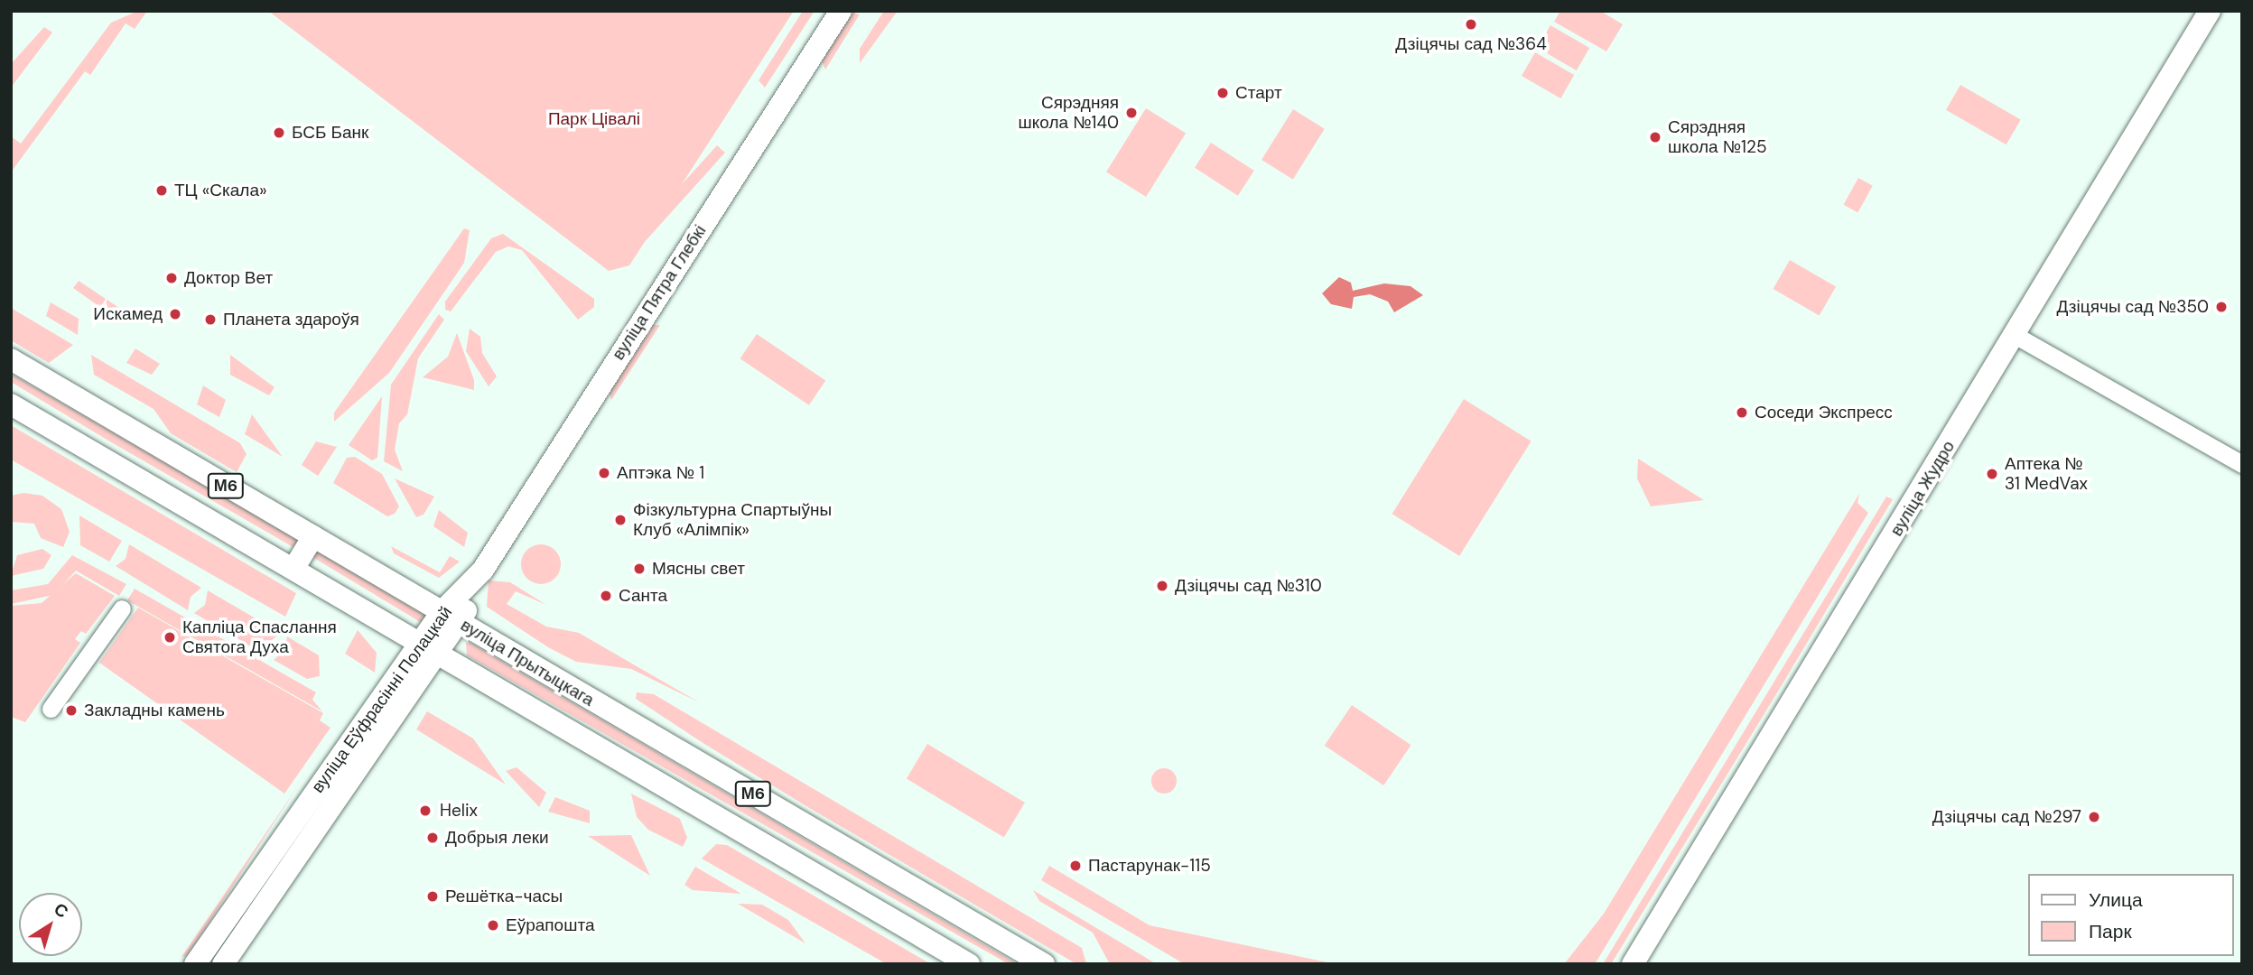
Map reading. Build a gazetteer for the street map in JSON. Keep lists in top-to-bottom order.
{
  "streets": {
    "main road": [
      "вуліца Пятра Глебкі",
      "М6",
      "вуліца Жудро",
      "вуліца Прытыцкага",
      "вуліца Еўфрасінні Полацкай"
    ]
  },
  "crossings": [
    ["вуліца Пятра Глебкі", "вуліца Еўфрасінні Полацкай"],
    ["вуліца Прытыцкага", "вуліца Еўфрасінні Полацкай"]
  ],
  "parks": ["Парк Цівалі"],
  "places": [
    "Дзіцячы сад №364",
    "Старт",
    "Сярэдняя школа №140",
    "БСБ Банк",
    "Сярэдняя школа №125",
    "ТЦ «Скала»",
    "Доктор Вет",
    "Дзіцячы сад №350",
    "Искамед",
    "Планета здароўя",
    "Соседи Экспресс",
    "Аптэка № 1",
    "Аптека № 31 MedVax",
    "Фізкультурна Спартыўны Клуб «Алімпік»",
    "Мясны свет",
    "Дзіцячы сад №310",
    "Санта",
    "Капліца Спаслання Святога Духа",
    "Закладны камень",
    "Helix",
    "Дзіцячы сад №297",
    "Добрыя леки",
    "Пастарунак-115",
    "Решётка-часы",
    "Еўрапошта"
  ],
  "legend": ["Улица", "Парк"],
  "north": "top right"
}
